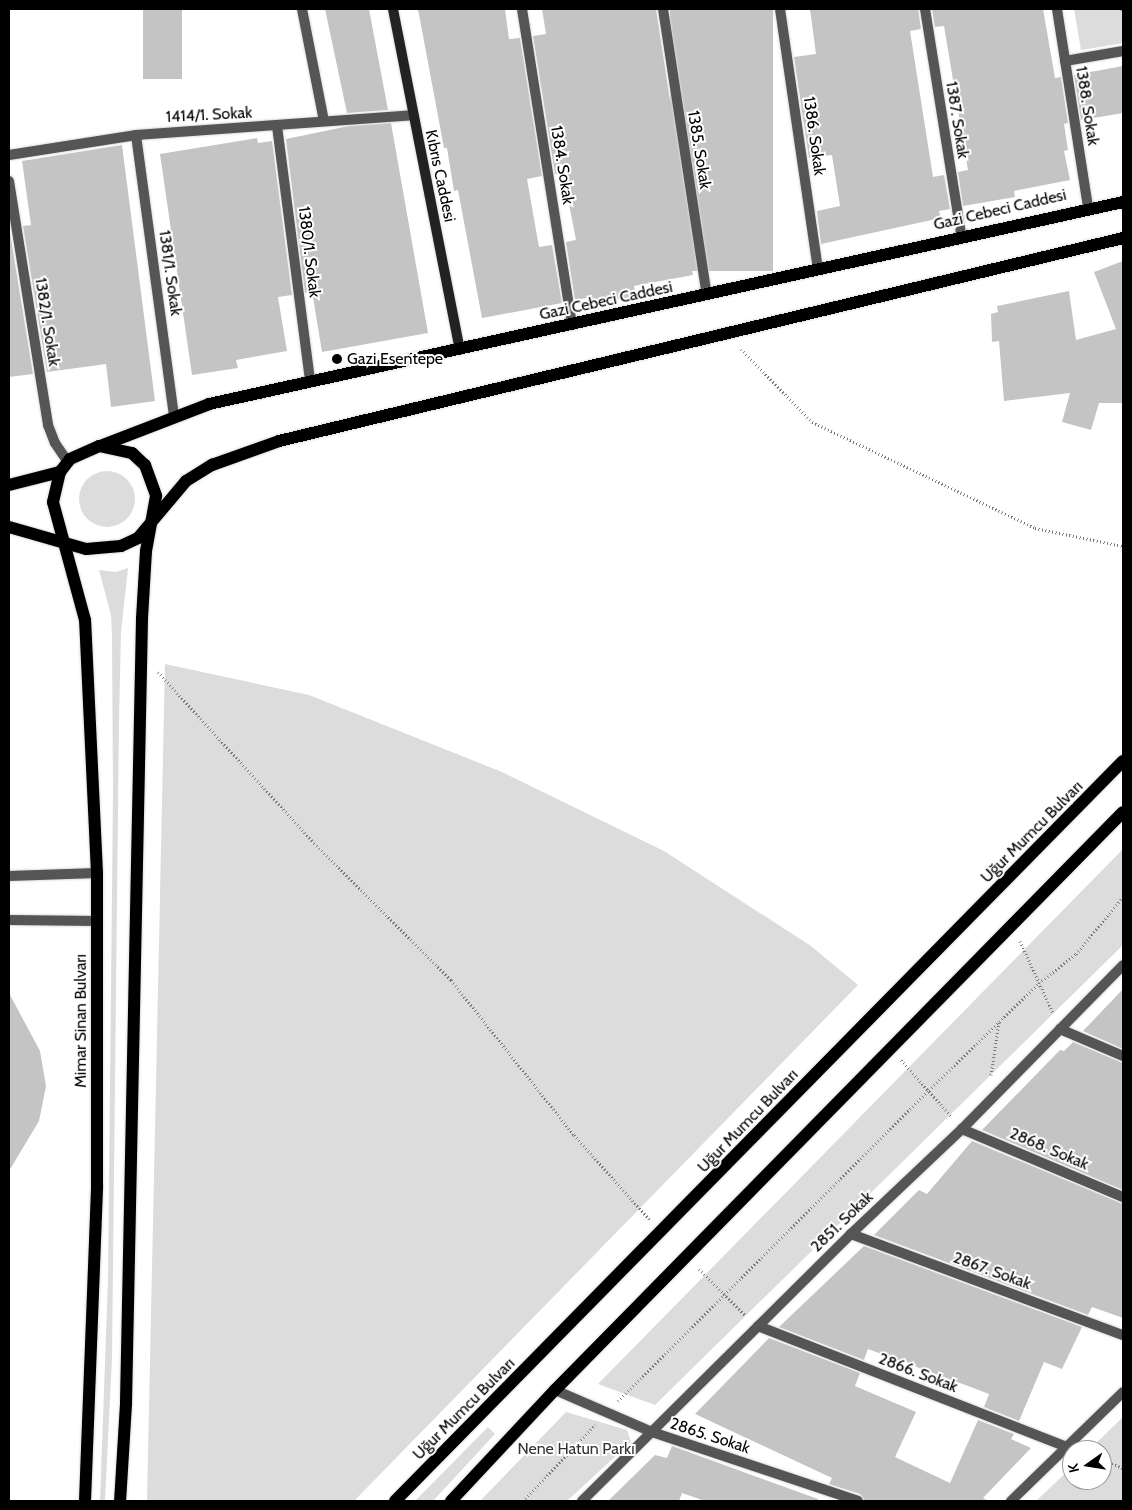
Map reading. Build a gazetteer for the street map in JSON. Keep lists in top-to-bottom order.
{
  "streets": {
    "main road": [
      "Kıbrıs Caddesi",
      "Gazi Cebeci Caddesi",
      "Uğur Mumcu Bulvarı",
      "Mimar Sinan Bulvarı"
    ],
    "street": [
      "1388. Sokak",
      "1414/1. Sokak",
      "1387. Sokak",
      "1386. Sokak",
      "1385. Sokak",
      "1384. Sokak",
      "1380/1. Sokak",
      "1381/1. Sokak",
      "1382/1. Sokak",
      "2868. Sokak",
      "2851. Sokak",
      "2867. Sokak",
      "2866. Sokak",
      "2865. Sokak"
    ]
  },
  "crossings": [
    ["1388. Sokak", "Gazi Cebeci Caddesi"],
    ["1414/1. Sokak", "Kıbrıs Caddesi"],
    ["1414/1. Sokak", "1380/1. Sokak"],
    ["1414/1. Sokak", "1381/1. Sokak"],
    ["1387. Sokak", "Gazi Cebeci Caddesi"],
    ["1386. Sokak", "Gazi Cebeci Caddesi"],
    ["1385. Sokak", "Gazi Cebeci Caddesi"],
    ["1384. Sokak", "Gazi Cebeci Caddesi"],
    ["Kıbrıs Caddesi", "Gazi Cebeci Caddesi"],
    ["Gazi Cebeci Caddesi", "1380/1. Sokak"],
    ["Gazi Cebeci Caddesi", "1381/1. Sokak"],
    ["Gazi Cebeci Caddesi", "1382/1. Sokak"],
    ["Gazi Cebeci Caddesi", "Mimar Sinan Bulvarı"],
    ["1382/1. Sokak", "Mimar Sinan Bulvarı"],
    ["2868. Sokak", "2851. Sokak"],
    ["2851. Sokak", "2867. Sokak"],
    ["2851. Sokak", "2866. Sokak"],
    ["2851. Sokak", "2865. Sokak"]
  ],
  "parks": ["Nene Hatun Parkı"],
  "places": ["Gazi Esentepe"],
  "north": "left"
}
